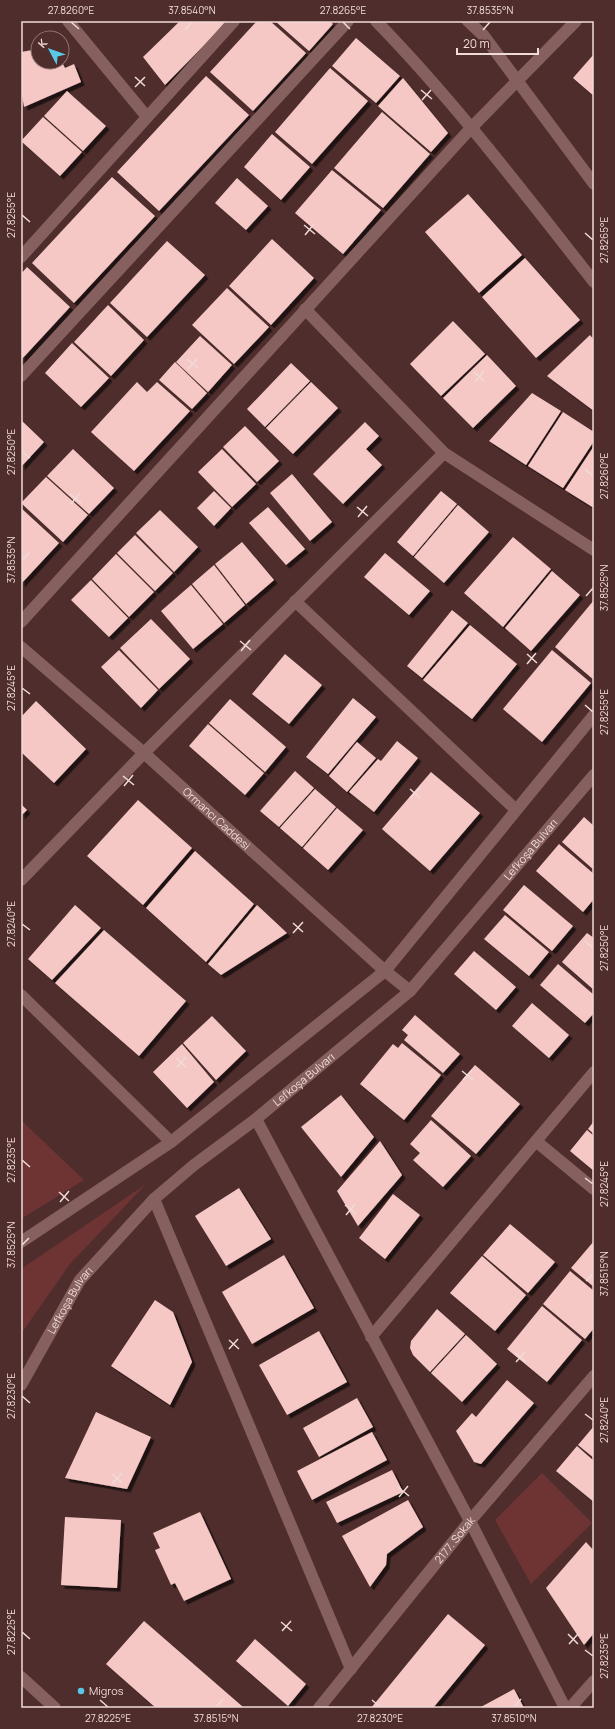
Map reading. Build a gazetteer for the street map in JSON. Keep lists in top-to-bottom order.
{
  "streets": {
    "street": ["Ormancı Caddesi", "Lefkoşa Bulvarı", "2177. Sokak"]
  },
  "crossings": [
    ["Ormancı Caddesi", "Lefkoşa Bulvarı"]
  ],
  "places": ["Migros"],
  "scale_bar": "20 m",
  "north": "top left",
  "coordinates": [
    "27.8260°E",
    "37.8540°N",
    "27.8265°E",
    "37.8535°N",
    "27.8255°E",
    "27.8250°E",
    "37.8525°N",
    "27.8245°E",
    "27.8240°E",
    "27.8235°E",
    "37.8515°N",
    "27.8230°E",
    "27.8225°E",
    "37.8510°N"
  ]
}
